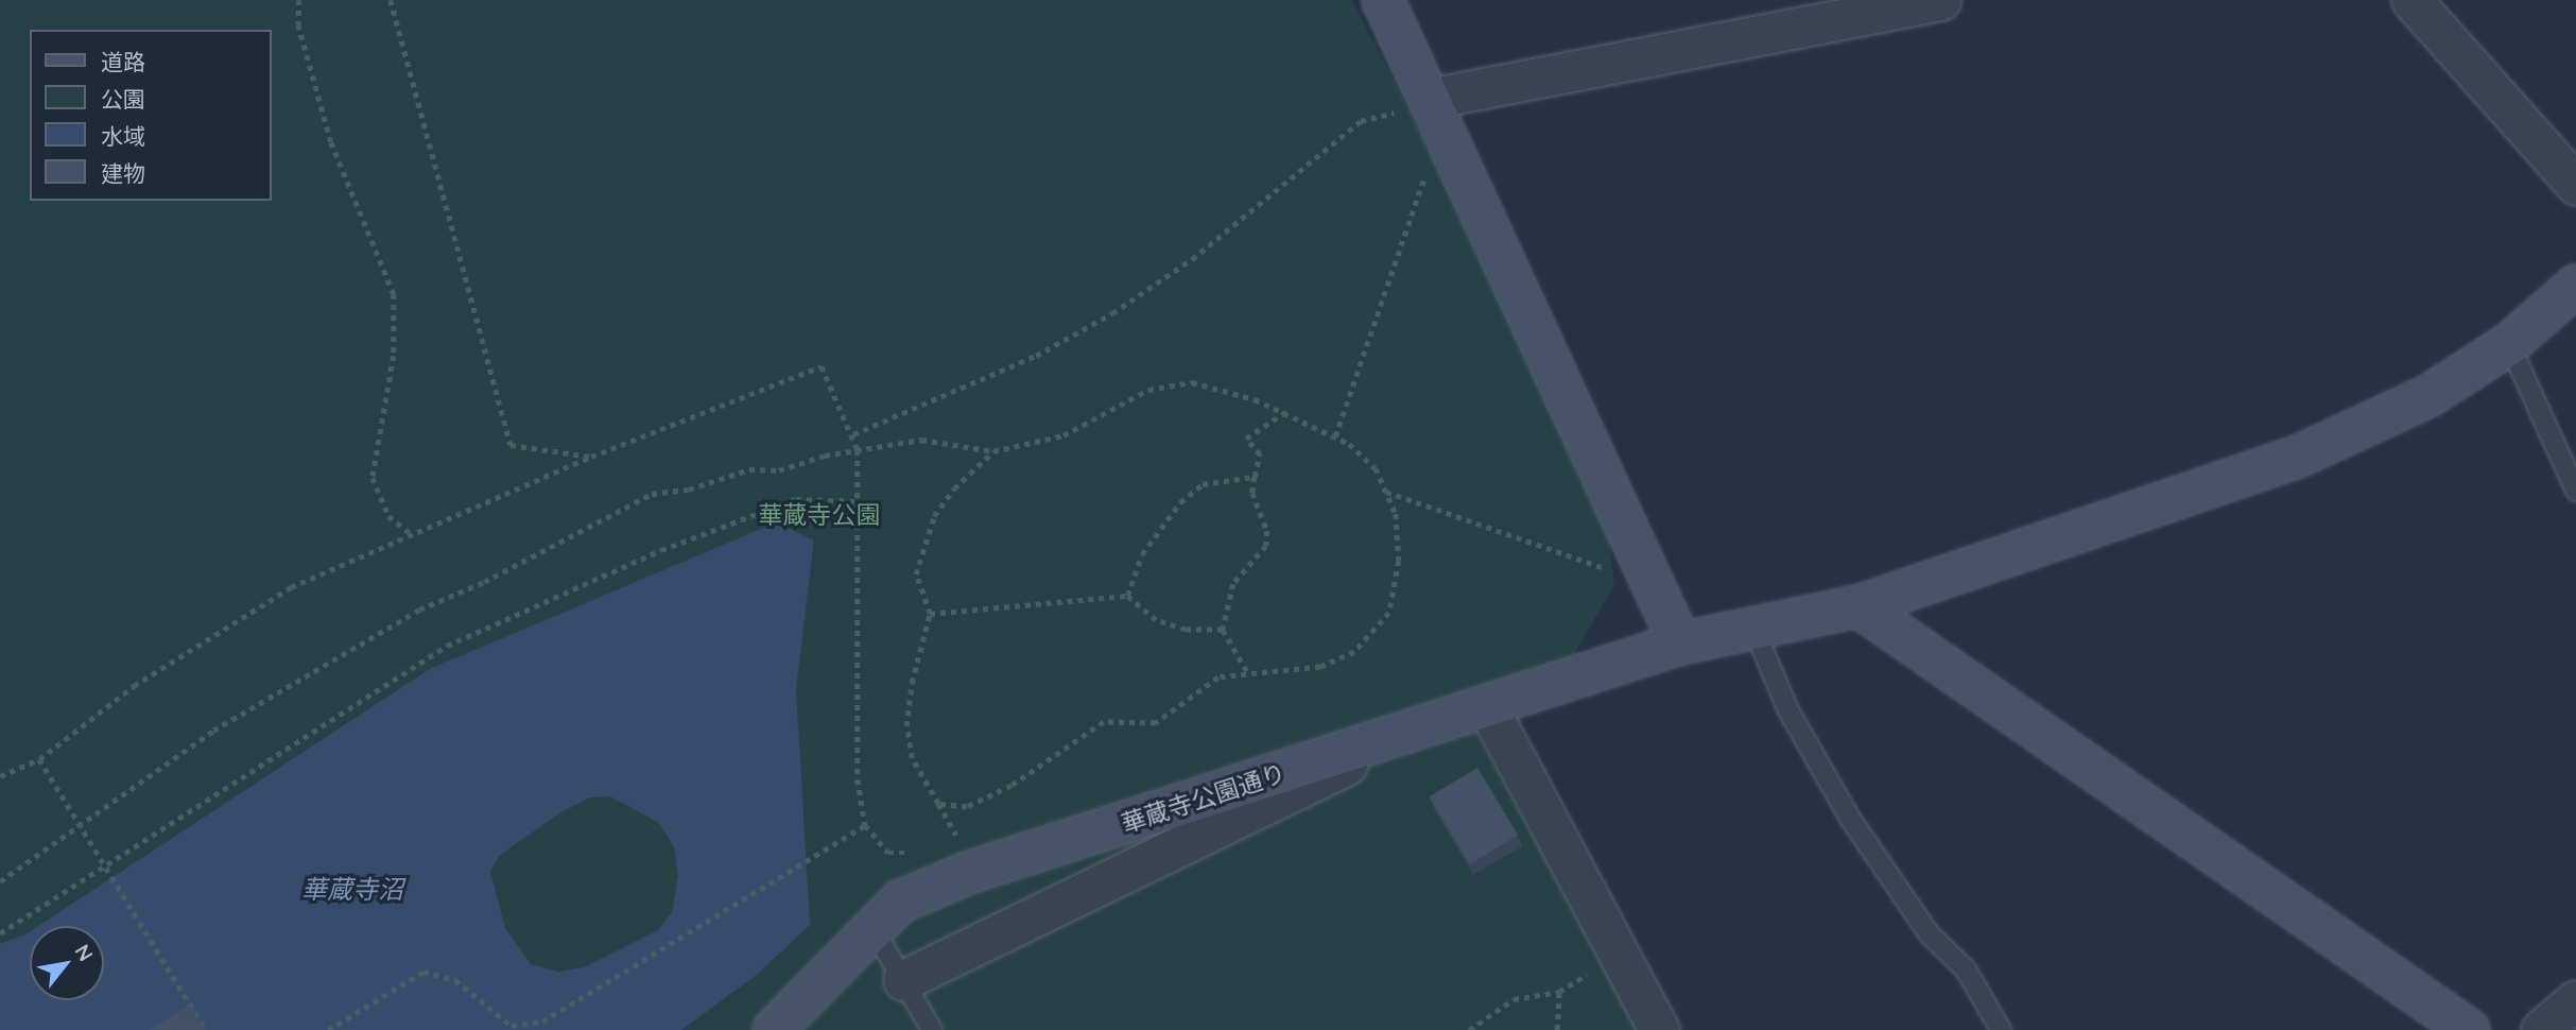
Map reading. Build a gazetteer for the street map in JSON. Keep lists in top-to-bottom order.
{
  "streets": {
    "street": ["華蔵寺公園通り"]
  },
  "water": ["華蔵寺沼"],
  "parks": ["華蔵寺公園"],
  "legend": [
    "道路",
    "公園",
    "水域",
    "建物"
  ],
  "north": "top right"
}
